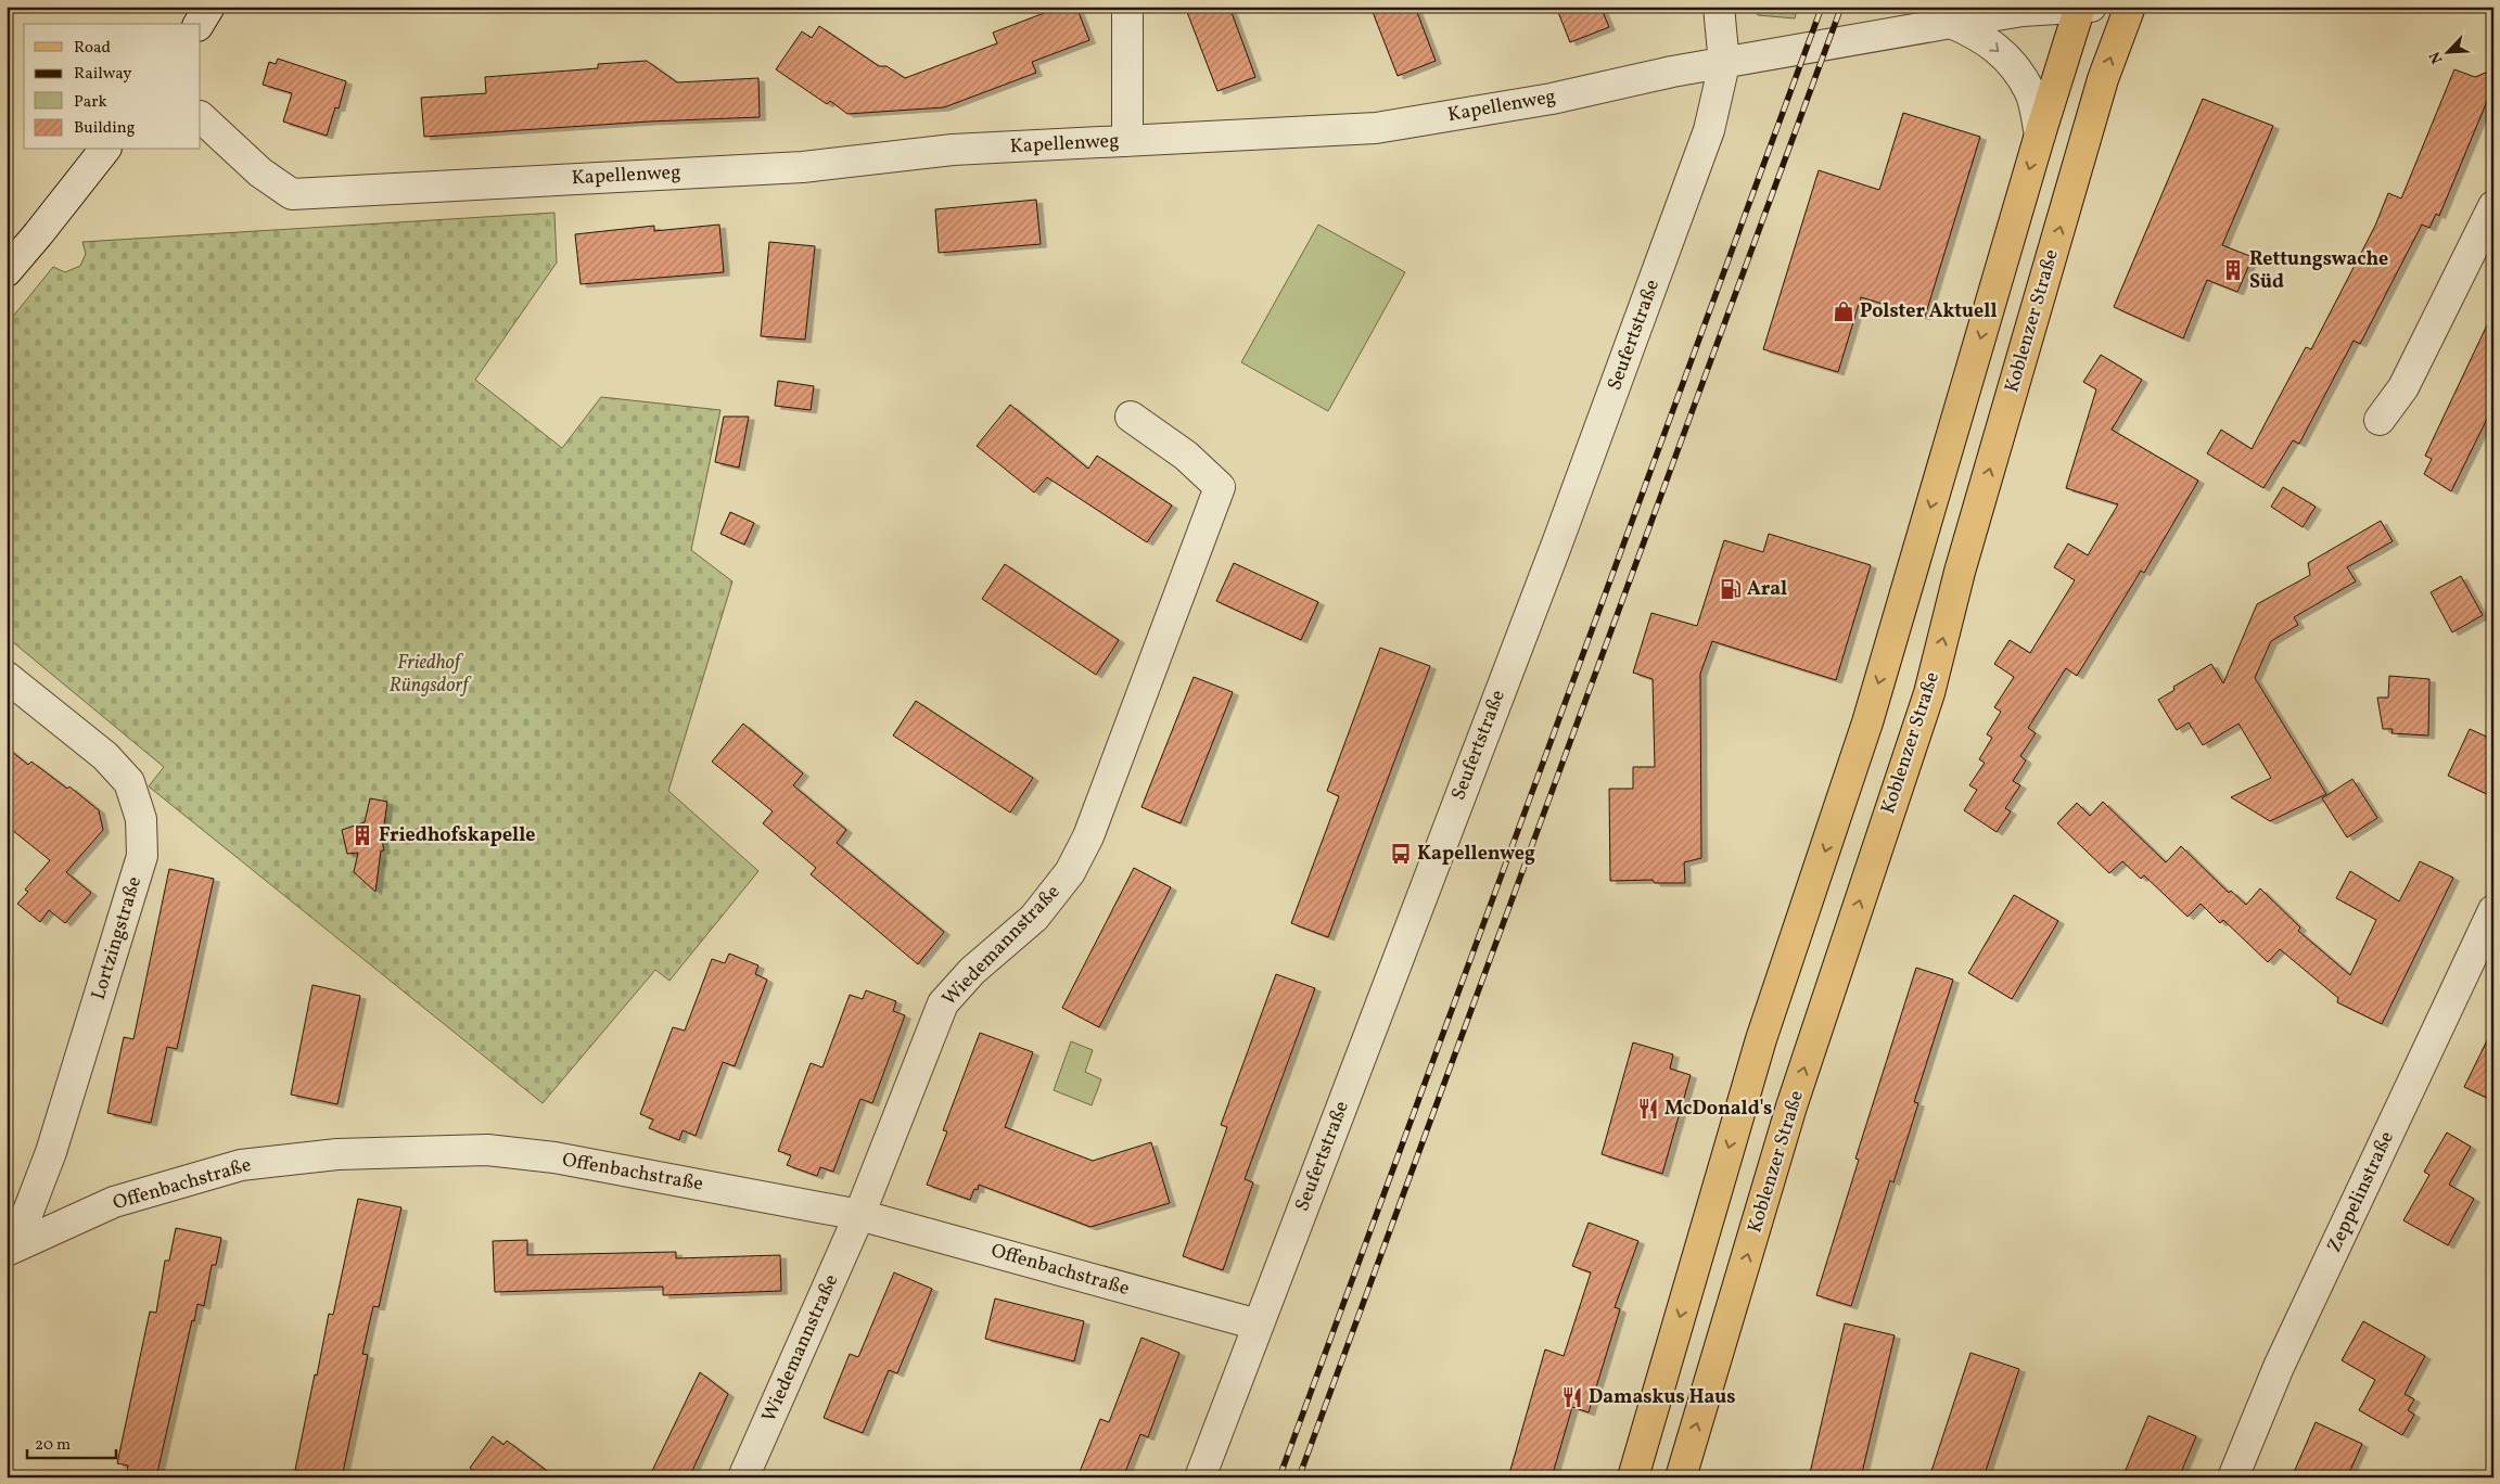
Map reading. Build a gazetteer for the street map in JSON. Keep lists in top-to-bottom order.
{
  "streets": {
    "main road": ["Koblenzer Straße"],
    "street": [
      "Kapellenweg",
      "Seufertstraße",
      "Lortzingstraße",
      "Wiedemannstraße",
      "Offenbachstraße",
      "Zeppelinstraße"
    ]
  },
  "crossings": [
    ["Kapellenweg", "Seufertstraße"],
    ["Seufertstraße", "Offenbachstraße"],
    ["Lortzingstraße", "Offenbachstraße"],
    ["Wiedemannstraße", "Offenbachstraße"]
  ],
  "parks": ["Friedhof Rüngsdorf"],
  "places": {
    "building": ["Rettungswache Süd", "Friedhofskapelle"],
    "shop": ["Polster Aktuell"],
    "fuel station": ["Aral"],
    "bus stop": ["Kapellenweg"],
    "restaurant": ["McDonald's", "Damaskus Haus"]
  },
  "legend": [
    "Road",
    "Railway",
    "Park",
    "Building"
  ],
  "scale_bar": "20 m",
  "north": "bottom left"
}
